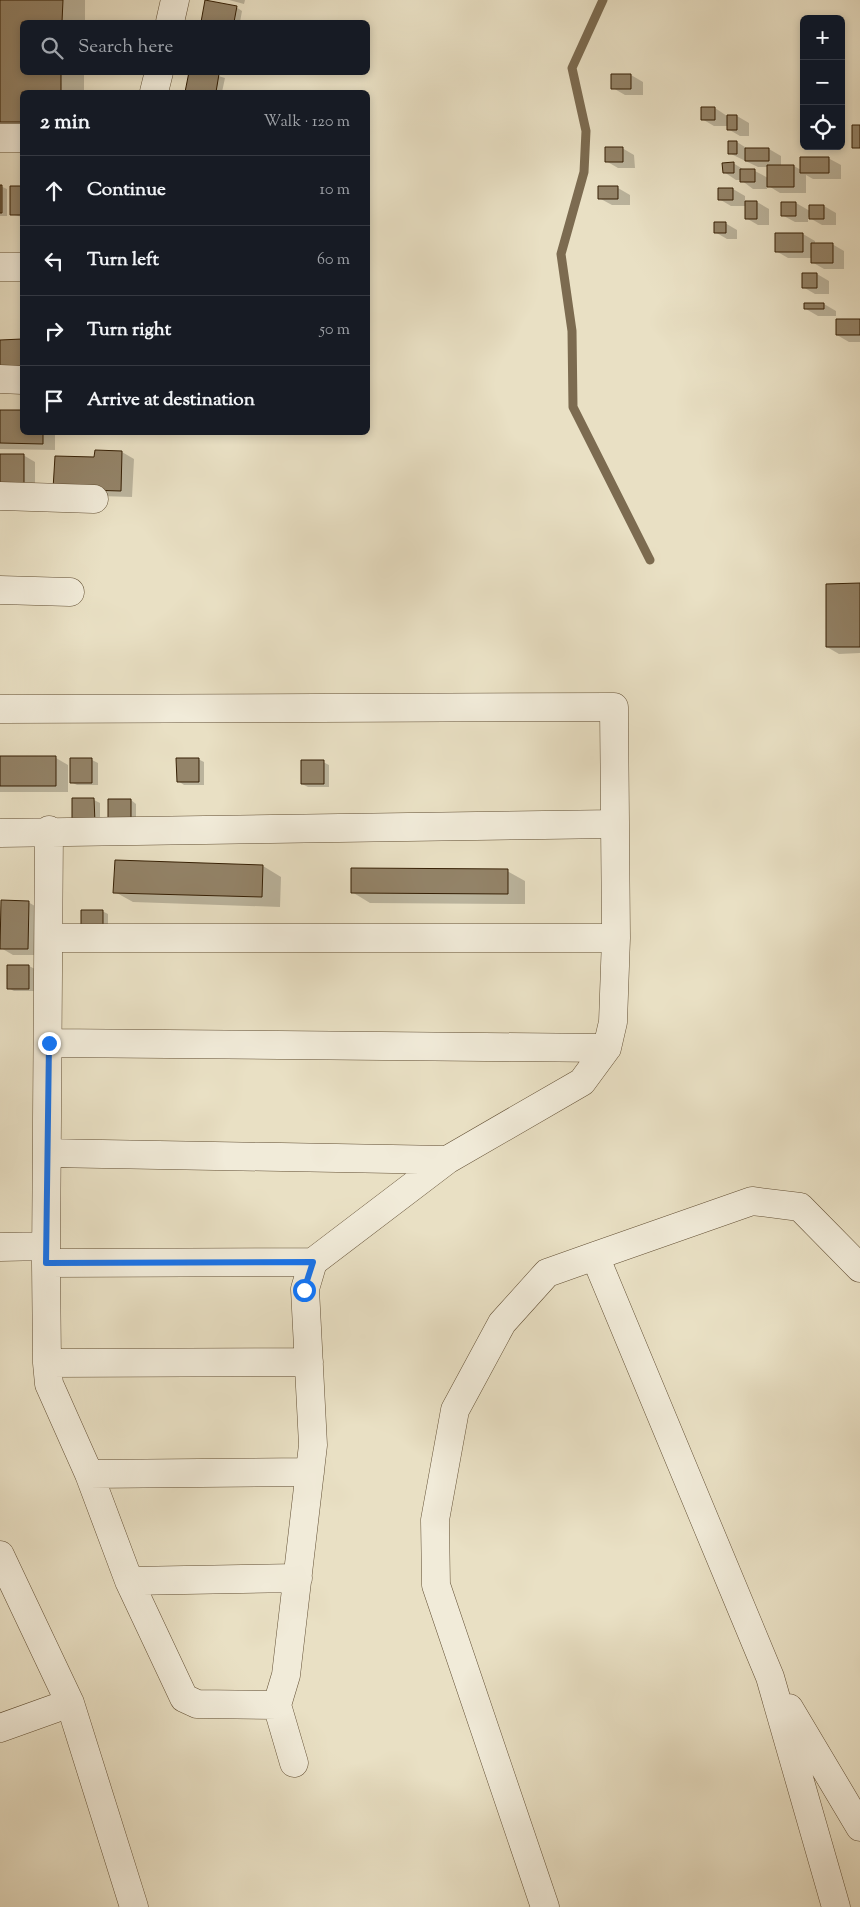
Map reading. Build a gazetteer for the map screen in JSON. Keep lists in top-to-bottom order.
{
  "page": {
    "map_buttons": ["+", "−"],
    "search": "Search here",
    "heading": ["2 min", "Walk · 120 m"],
    "list": [
      ["Continue", "10 m"],
      ["Turn left", "60 m"],
      ["Turn right", "50 m"],
      "Arrive at destination"
    ]
  }
}
